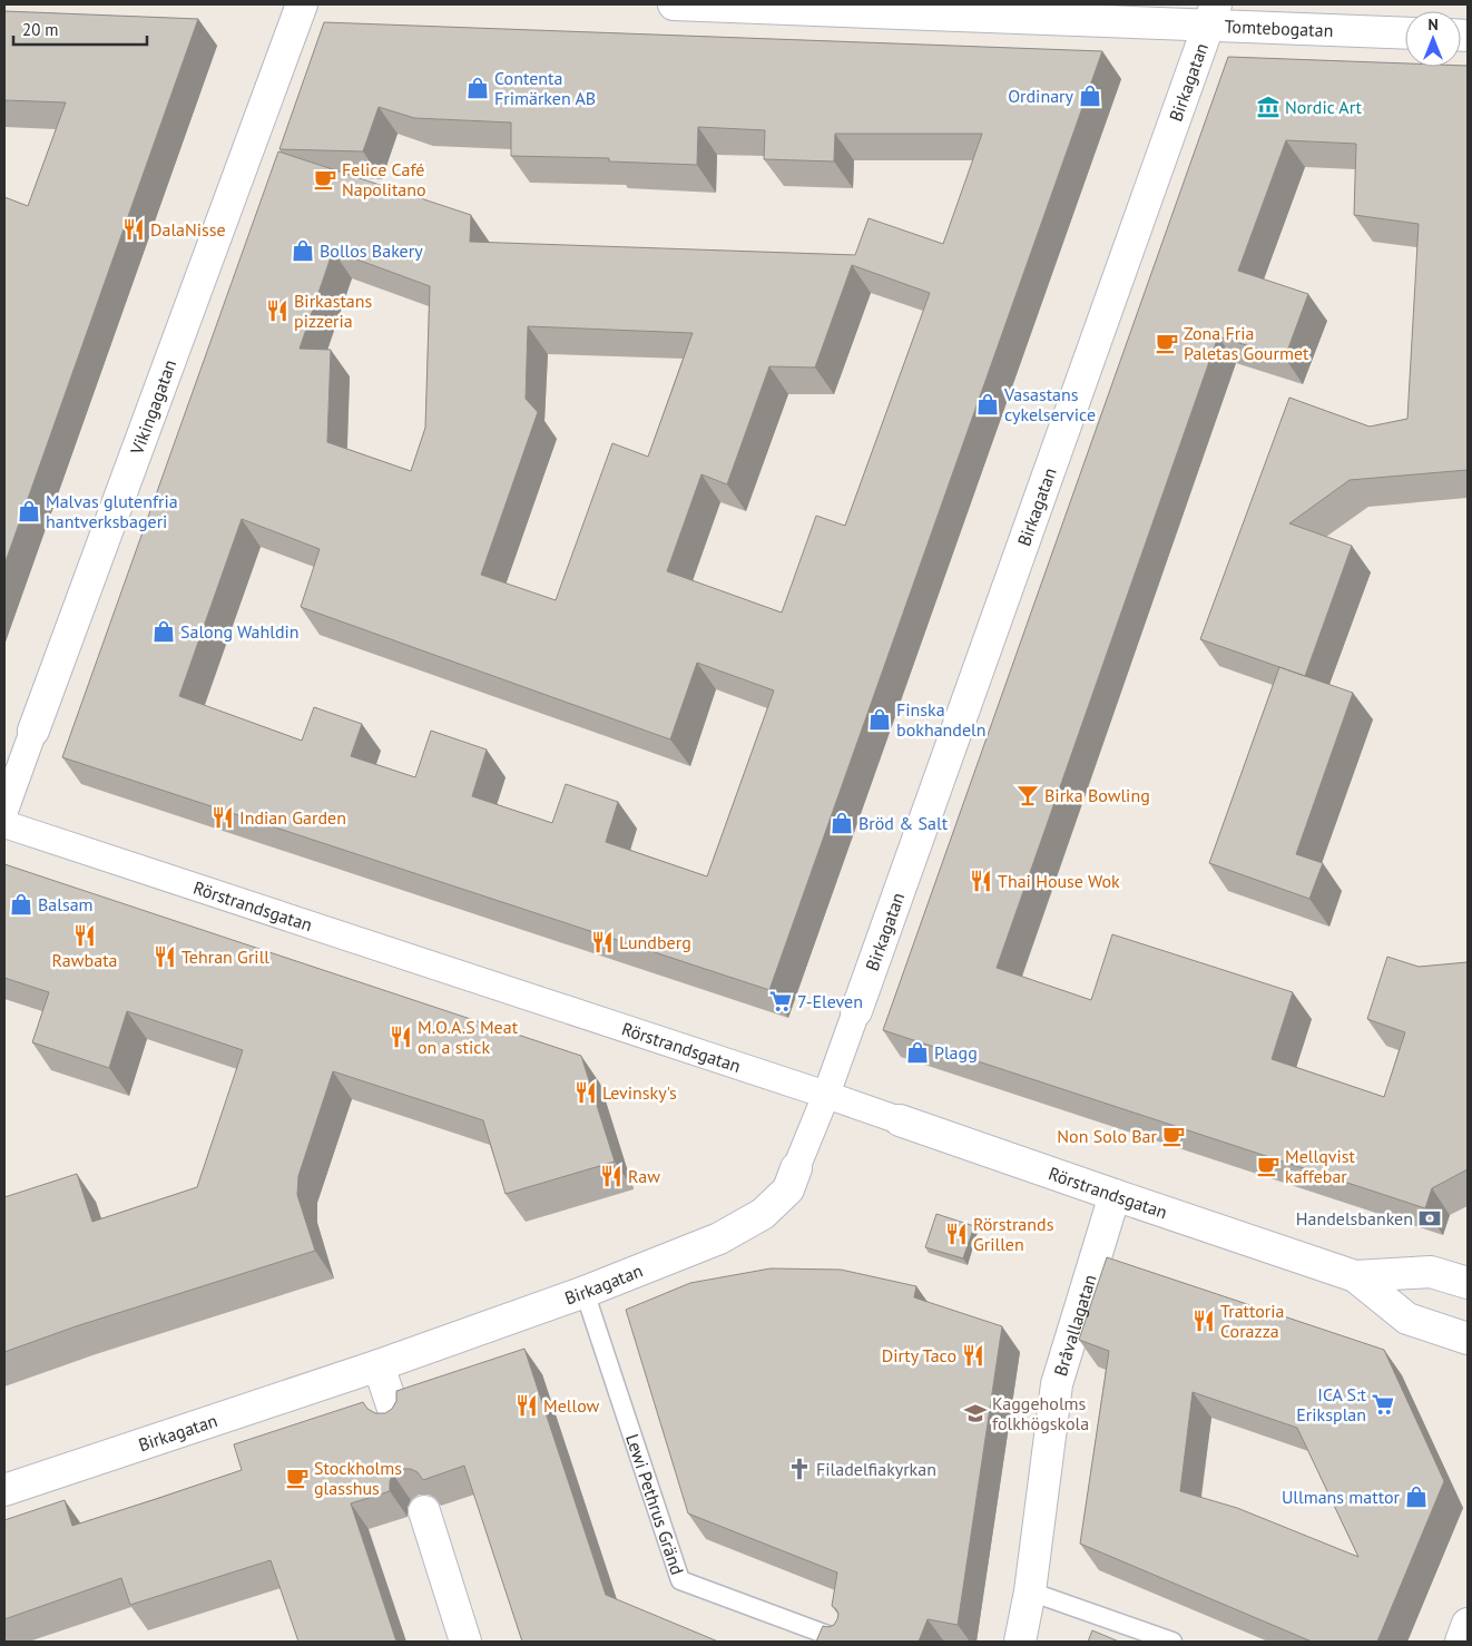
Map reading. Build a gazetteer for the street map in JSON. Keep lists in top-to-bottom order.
{
  "streets": {
    "street": [
      "Tomtebogatan",
      "Birkagatan",
      "Vikingagatan",
      "Rörstrandsgatan",
      "Bråvallagatan"
    ],
    "lane": ["Lewi Pethrus Gränd"]
  },
  "crossings": [
    ["Tomtebogatan", "Birkagatan"],
    ["Birkagatan", "Rörstrandsgatan"],
    ["Birkagatan", "Lewi Pethrus Gränd"],
    ["Rörstrandsgatan", "Bråvallagatan"]
  ],
  "places": {
    "shop": [
      "Contenta Frimärken AB",
      "Ordinary",
      "Bollos Bakery",
      "Vasastans cykelservice",
      "Malvas glutenfria hantverksbageri",
      "Salong Wahldin",
      "Finska bokhandeln",
      "Bröd & Salt",
      "Balsam",
      "Plagg",
      "Ullmans mattor"
    ],
    "museum": ["Nordic Art"],
    "cafe": [
      "Felice Café Napolitano",
      "Zona Fria Paletas Gourmet",
      "Non Solo Bar",
      "Mellqvist kaffebar",
      "Stockholms glasshus"
    ],
    "restaurant": [
      "DalaNisse",
      "Birkastans pizzeria",
      "Indian Garden",
      "Thai House Wok",
      "Rawbata",
      "Lundberg",
      "Tehran Grill",
      "M.O.A.S Meat on a stick",
      "Levinsky's",
      "Raw",
      "Rörstrands Grillen",
      "Trattoria Corazza",
      "Dirty Taco",
      "Mellow"
    ],
    "bar": ["Birka Bowling"],
    "supermarket": ["7-Eleven", "ICA S:t Eriksplan"],
    "bank": ["Handelsbanken"],
    "school or university": ["Kaggeholms folkhögskola"],
    "church": ["Filadelfiakyrkan"]
  },
  "scale_bar": "20 m",
  "north": "top"
}
